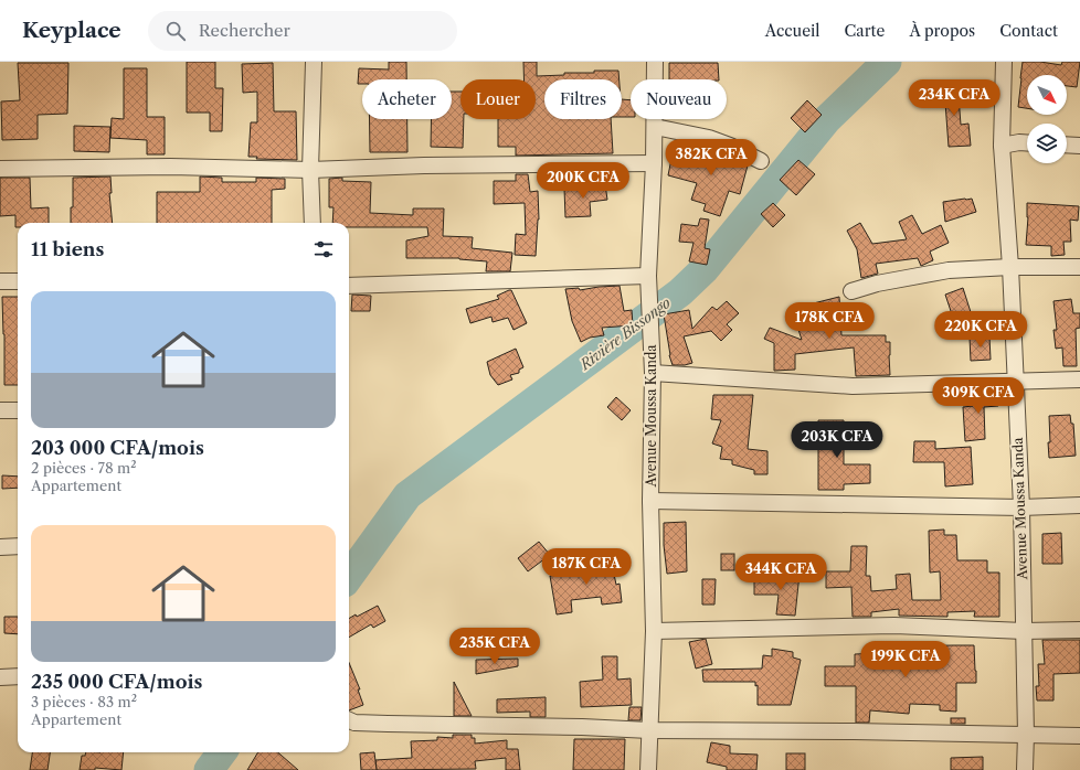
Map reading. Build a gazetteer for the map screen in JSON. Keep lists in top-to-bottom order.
{
  "streets": {
    "street": ["Avenue Moussa Kanda"]
  },
  "water": ["Rivière Bissongo"],
  "north": "bottom right",
  "page": {
    "header": "Keyplace",
    "search": "Rechercher",
    "nav": [
      "Accueil",
      "Carte",
      "À propos",
      "Contact"
    ],
    "price": [
      "234K CFA",
      "382K CFA",
      "200K CFA",
      "178K CFA",
      "220K CFA",
      "309K CFA",
      "203K CFA",
      "187K CFA",
      "344K CFA",
      "235K CFA",
      "199K CFA"
    ],
    "chip": [
      "Acheter",
      "Louer",
      "Filtres",
      "Nouveau"
    ],
    "heading": "11 biens",
    "list": [
      {
        "name": "203 000 CFA/mois",
        "note": "2 pièces · 78 m² · Appartement"
      },
      {
        "name": "235 000 CFA/mois",
        "note": "3 pièces · 83 m² · Appartement"
      }
    ]
  }
}
